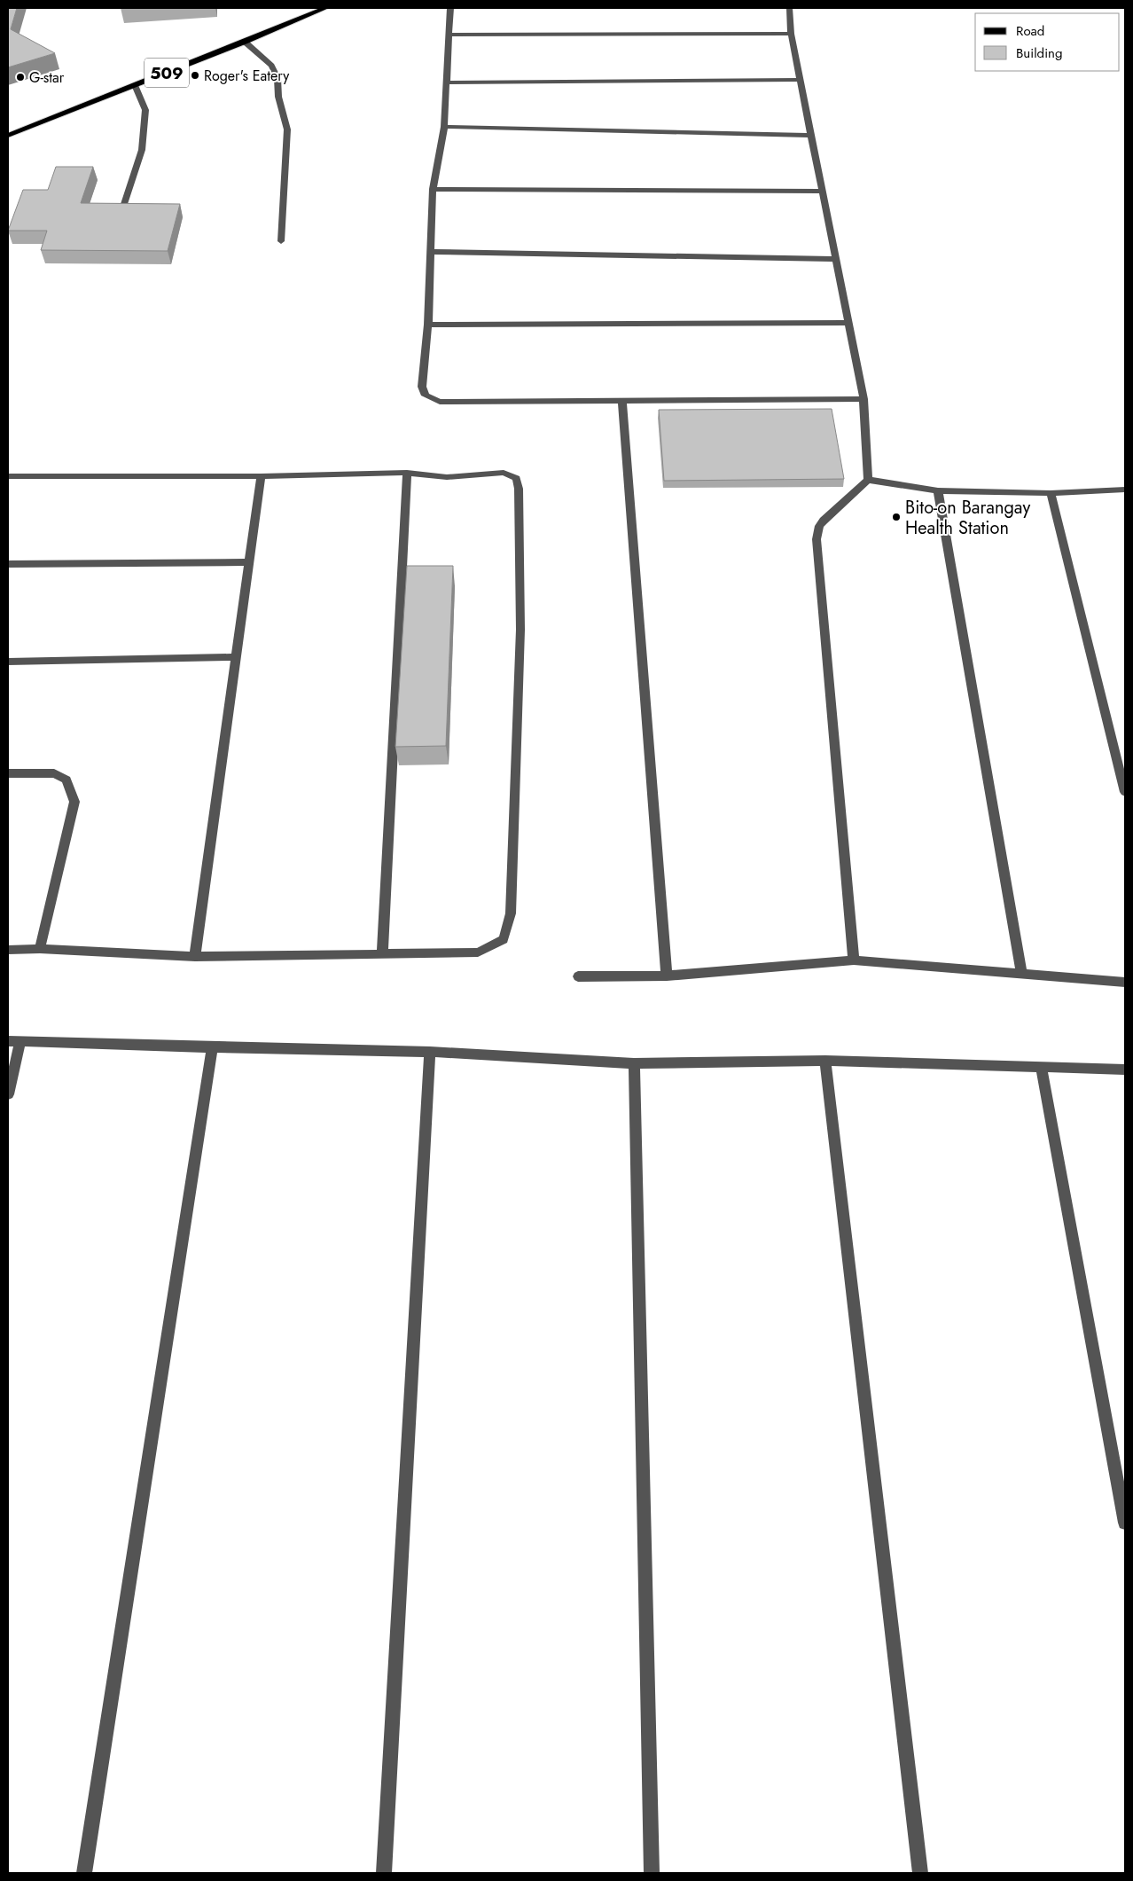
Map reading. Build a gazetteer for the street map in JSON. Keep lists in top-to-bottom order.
{
  "streets": {
    "main road": ["509"]
  },
  "places": ["Roger's Eatery", "G-star", "Bito-on Barangay Health Station"],
  "legend": ["Road", "Building"]
}
